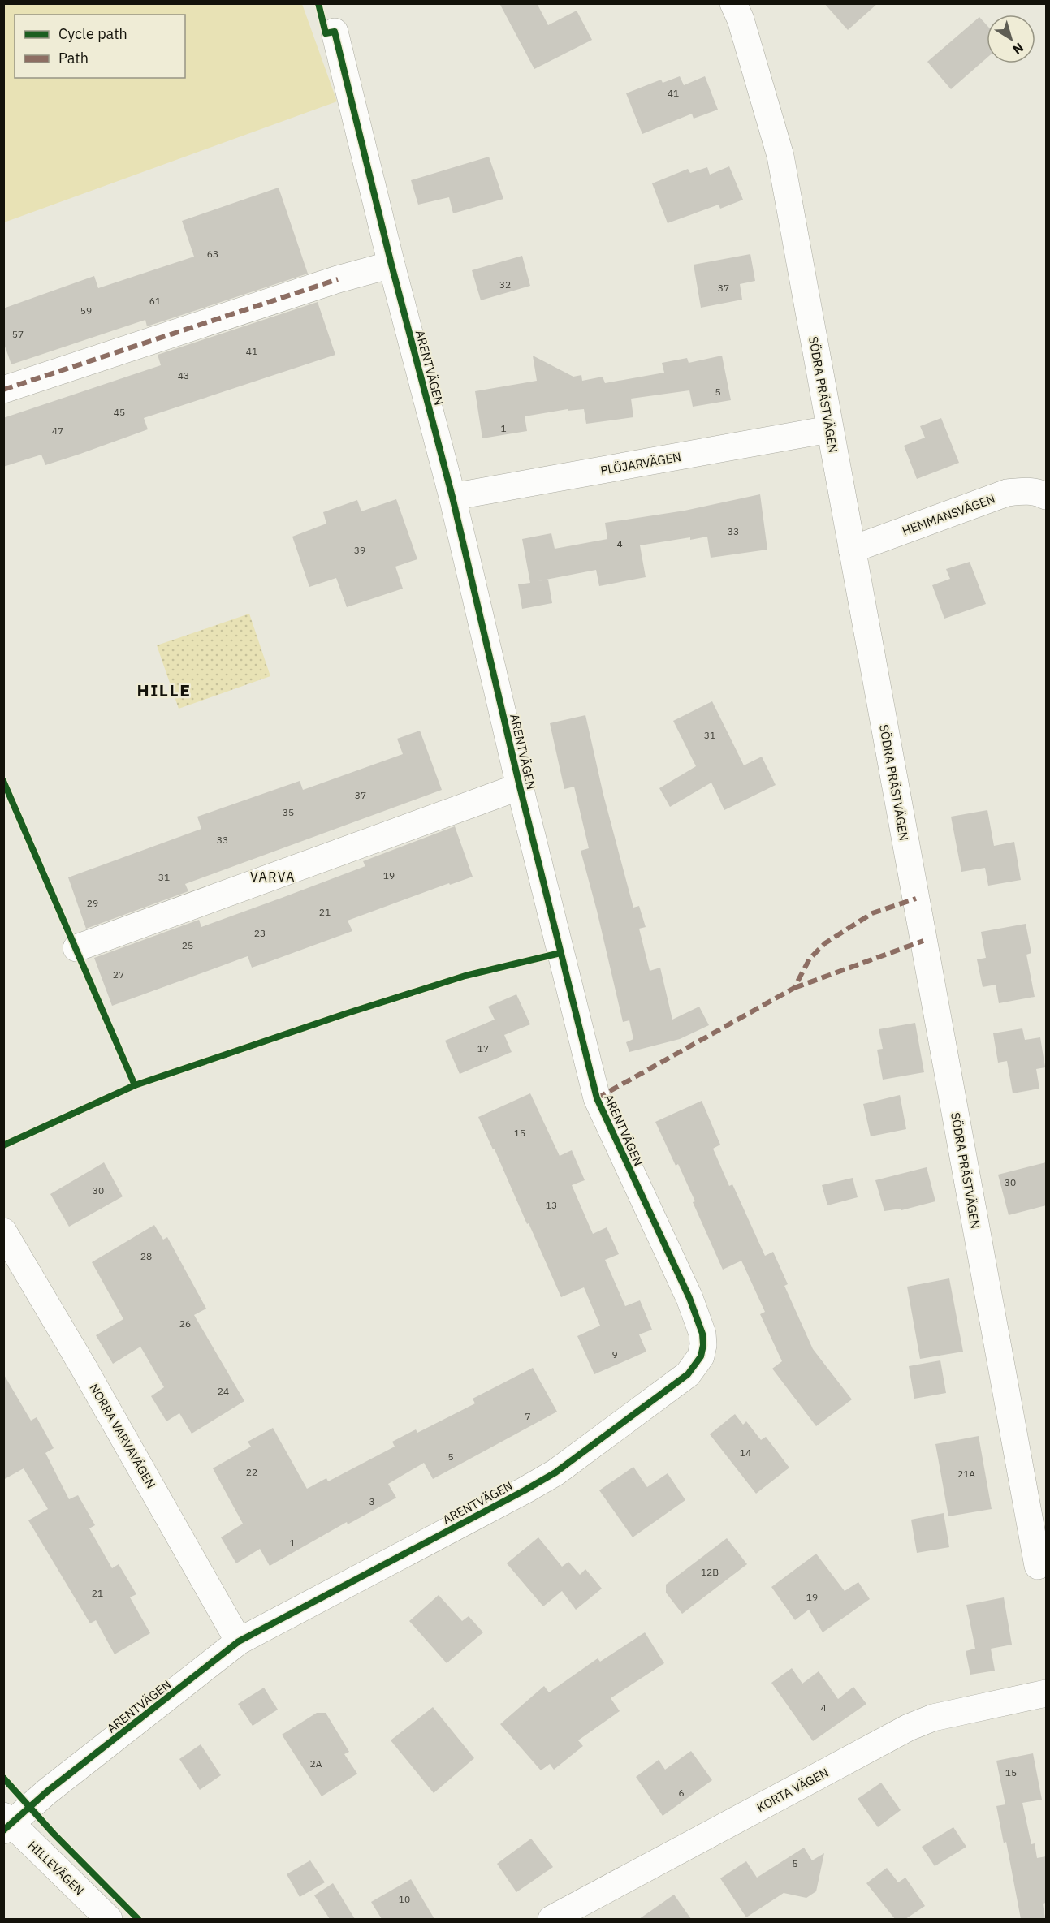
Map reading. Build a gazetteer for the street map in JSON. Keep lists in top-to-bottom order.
{
  "streets": {
    "street": [
      "ARENTVÄGEN",
      "SÖDRA PRÄSTVÄGEN",
      "PLÖJARVÄGEN",
      "HEMMANSVÄGEN",
      "NORRA VARVAVÄGEN",
      "KORTA VÄGEN",
      "HILLEVÄGEN"
    ]
  },
  "crossings": [
    ["ARENTVÄGEN", "PLÖJARVÄGEN"],
    ["ARENTVÄGEN", "NORRA VARVAVÄGEN"],
    ["ARENTVÄGEN", "HILLEVÄGEN"],
    ["SÖDRA PRÄSTVÄGEN", "PLÖJARVÄGEN"],
    ["SÖDRA PRÄSTVÄGEN", "HEMMANSVÄGEN"]
  ],
  "districts": ["HILLE", "VARVA"],
  "house_numbers": [
    "41",
    "63",
    "32",
    "37",
    "61",
    "59",
    "57",
    "41",
    "43",
    "5",
    "45",
    "1",
    "47",
    "33",
    "4",
    "39",
    "31",
    "37",
    "35",
    "33",
    "19",
    "31",
    "29",
    "21",
    "23",
    "25",
    "27",
    "17",
    "15",
    "30",
    "30",
    "13",
    "28",
    "26",
    "9",
    "24",
    "7",
    "14",
    "5",
    "22",
    "21A",
    "3",
    "1",
    "12B",
    "21",
    "19",
    "4",
    "2A",
    "15",
    "6",
    "5",
    "10"
  ],
  "legend": ["Cycle path", "Path"],
  "north": "bottom right"
}
